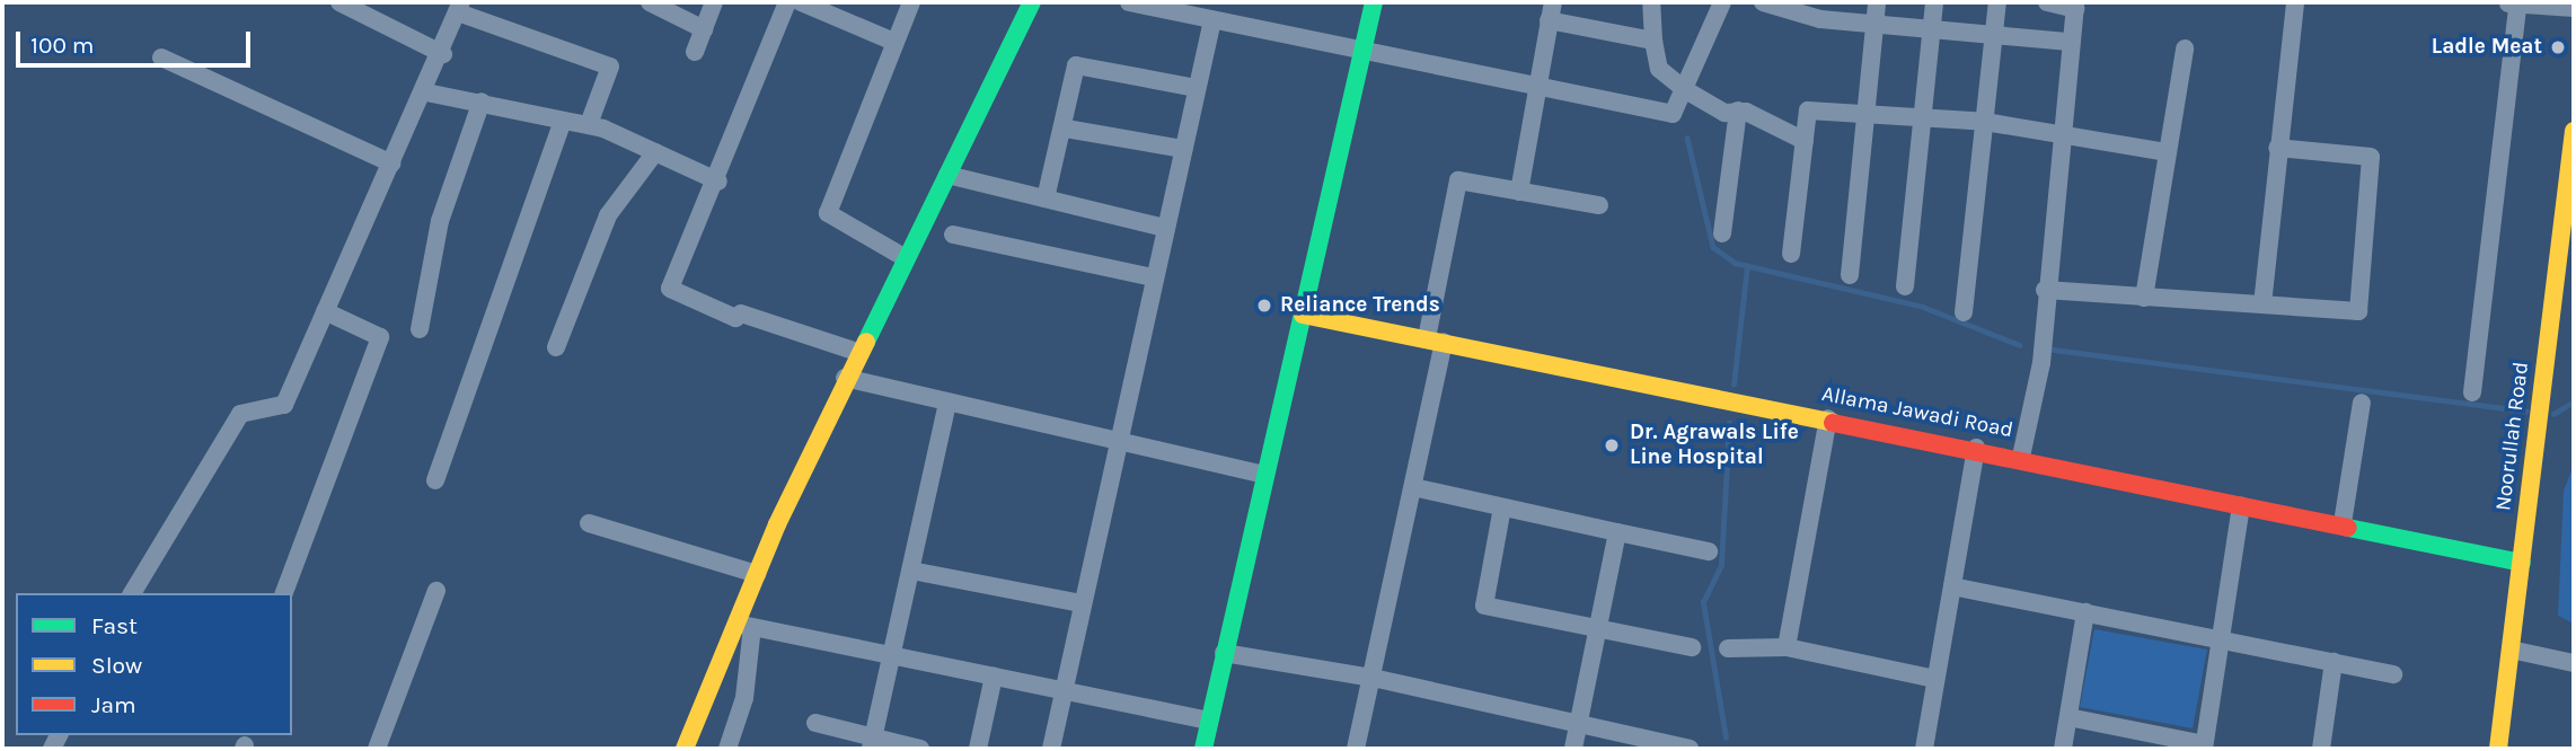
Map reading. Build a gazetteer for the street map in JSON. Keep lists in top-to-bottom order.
{
  "streets": {
    "street": ["Allama Jawadi Road", "Noorullah Road"]
  },
  "crossings": [
    ["Allama Jawadi Road", "Noorullah Road"]
  ],
  "places": ["Ladle Meat", "Reliance Trends", "Dr. Agrawals Life Line Hospital"],
  "legend": ["Fast", "Slow", "Jam"],
  "scale_bar": "100 m"
}
